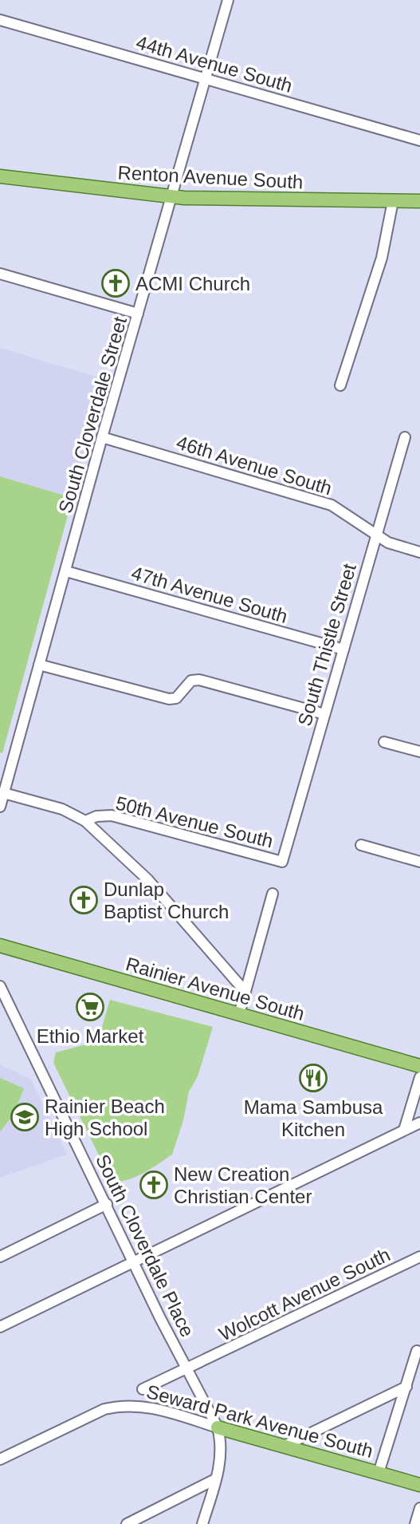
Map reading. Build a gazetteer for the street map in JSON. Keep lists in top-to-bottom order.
{
  "streets": {
    "main road": ["Renton Avenue South", "Rainier Avenue South", "Seward Park Avenue South"],
    "street": [
      "44th Avenue South",
      "South Cloverdale Street",
      "46th Avenue South",
      "47th Avenue South",
      "South Thistle Street",
      "50th Avenue South",
      "South Cloverdale Place",
      "Wolcott Avenue South"
    ]
  },
  "crossings": [
    ["44th Avenue South", "South Cloverdale Street"],
    ["Renton Avenue South", "South Cloverdale Street"],
    ["South Cloverdale Street", "46th Avenue South"],
    ["South Cloverdale Street", "47th Avenue South"],
    ["South Cloverdale Street", "50th Avenue South"],
    ["46th Avenue South", "South Thistle Street"],
    ["47th Avenue South", "South Thistle Street"],
    ["South Thistle Street", "50th Avenue South"],
    ["South Cloverdale Place", "Wolcott Avenue South"],
    ["South Cloverdale Place", "Seward Park Avenue South"]
  ],
  "places": {
    "church": ["ACMI Church", "Dunlap Baptist Church", "New Creation Christian Center"],
    "supermarket": ["Ethio Market"],
    "restaurant": ["Mama Sambusa Kitchen"],
    "school or university": ["Rainier Beach High School"]
  }
}
